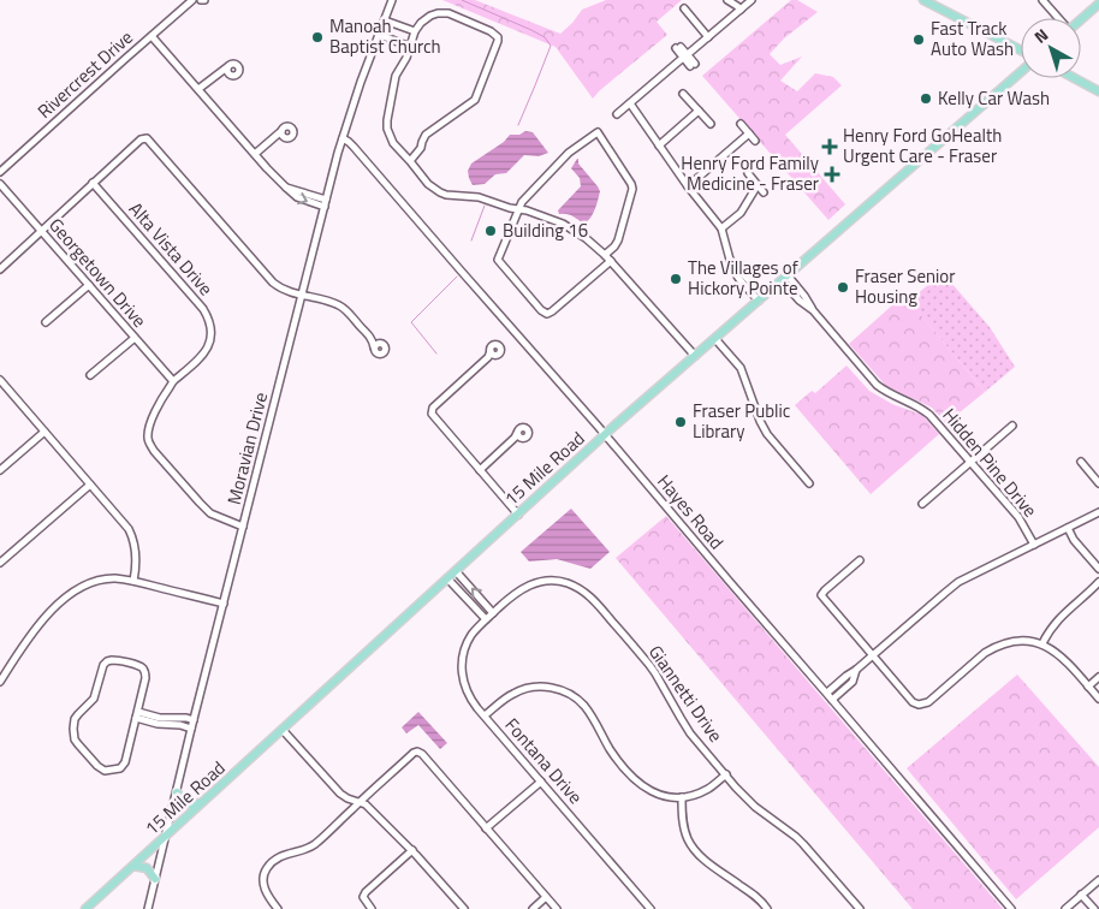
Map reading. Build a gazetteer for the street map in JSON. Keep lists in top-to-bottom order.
{
  "streets": {
    "main road": ["15 Mile Road"],
    "street": [
      "Rivercrest Drive",
      "Alta Vista Drive",
      "Georgetown Drive",
      "Moravian Drive",
      "Hidden Pine Drive",
      "Hayes Road",
      "Giannetti Drive",
      "Fontana Drive"
    ]
  },
  "crossings": [
    ["Alta Vista Drive", "Georgetown Drive"],
    ["Alta Vista Drive", "Moravian Drive"],
    ["Moravian Drive", "15 Mile Road"],
    ["Moravian Drive", "Hayes Road"],
    ["Hidden Pine Drive", "15 Mile Road"],
    ["15 Mile Road", "Hayes Road"],
    ["Giannetti Drive", "Fontana Drive"]
  ],
  "places": {
    "other": [
      "Manoah Baptist Church",
      "Fast Track Auto Wash",
      "Kelly Car Wash",
      "Building 16",
      "The Villages of Hickory Pointe",
      "Fraser Senior Housing",
      "Fraser Public Library"
    ],
    "health": ["Henry Ford GoHealth Urgent Care - Fraser", "Henry Ford Family Medicine - Fraser"]
  },
  "north": "top left"
}
